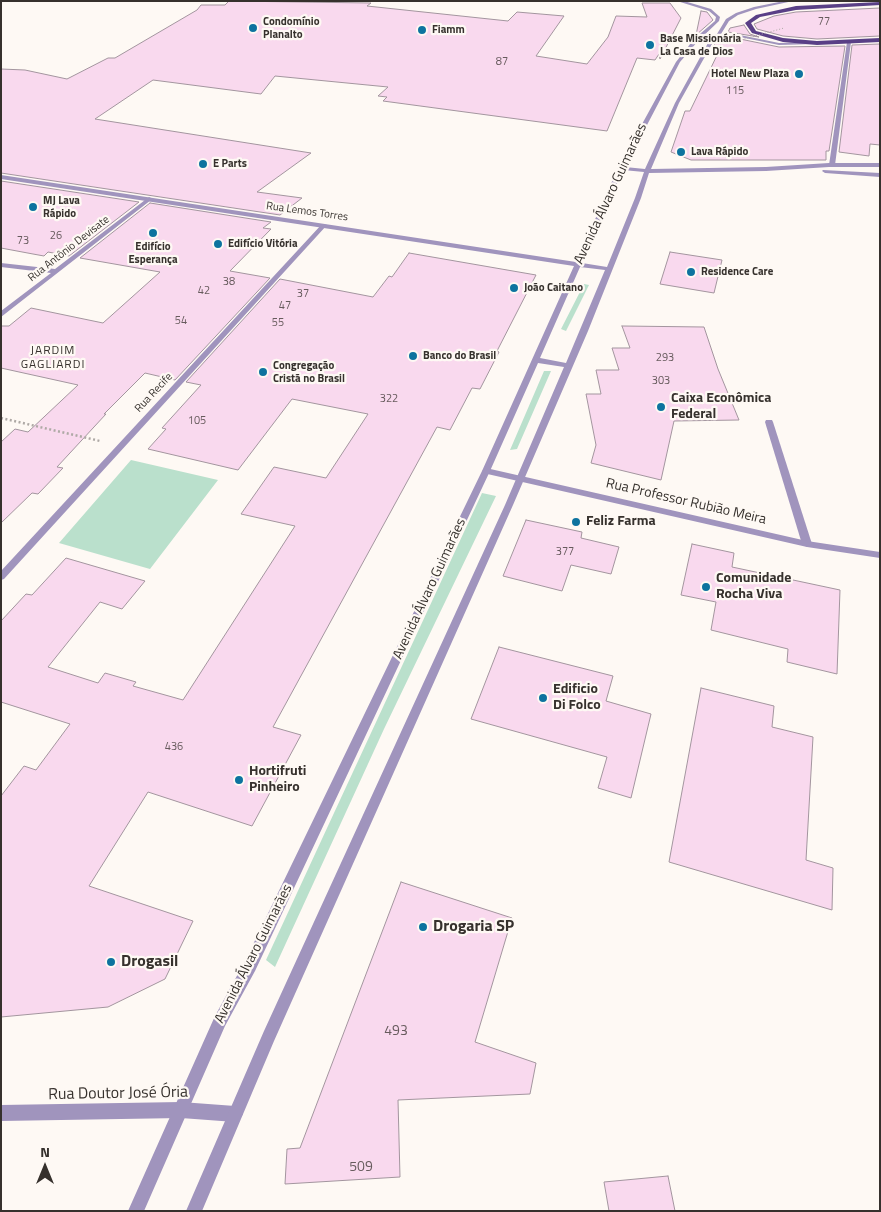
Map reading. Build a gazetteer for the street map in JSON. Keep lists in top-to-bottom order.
{
  "streets": {
    "street": [
      "Avenida Álvaro Guimarães",
      "Rua Lemos Torres",
      "Rua Antônio Devisate",
      "Rua Recife",
      "Rua Professor Rubião Meira",
      "Rua Doutor José Ória"
    ]
  },
  "crossings": [
    ["Avenida Álvaro Guimarães", "Rua Lemos Torres"],
    ["Avenida Álvaro Guimarães", "Rua Professor Rubião Meira"],
    ["Avenida Álvaro Guimarães", "Rua Doutor José Ória"],
    ["Rua Lemos Torres", "Rua Antônio Devisate"],
    ["Rua Lemos Torres", "Rua Recife"]
  ],
  "districts": ["JARDIM GAGLIARDI"],
  "places": [
    "Condomínio Planalto",
    "Fiamm",
    "Base Missionária La Casa de Dios",
    "Hotel New Plaza",
    "Lava Rápido",
    "E Parts",
    "MJ Lava Rápido",
    "Edifício Esperança",
    "Edifício Vitória",
    "Residence Care",
    "João Caitano",
    "Banco do Brasil",
    "Congregação Cristã no Brasil",
    "Caixa Econômica Federal",
    "Feliz Farma",
    "Comunidade Rocha Viva",
    "Edificio Di Folco",
    "Hortifruti Pinheiro",
    "Drogaria SP",
    "Drogasil"
  ],
  "house_numbers": [
    "77",
    "87",
    "115",
    "26",
    "73",
    "38",
    "42",
    "37",
    "47",
    "54",
    "55",
    "293",
    "303",
    "322",
    "105",
    "377",
    "436",
    "493",
    "509"
  ],
  "north": "top"
}
